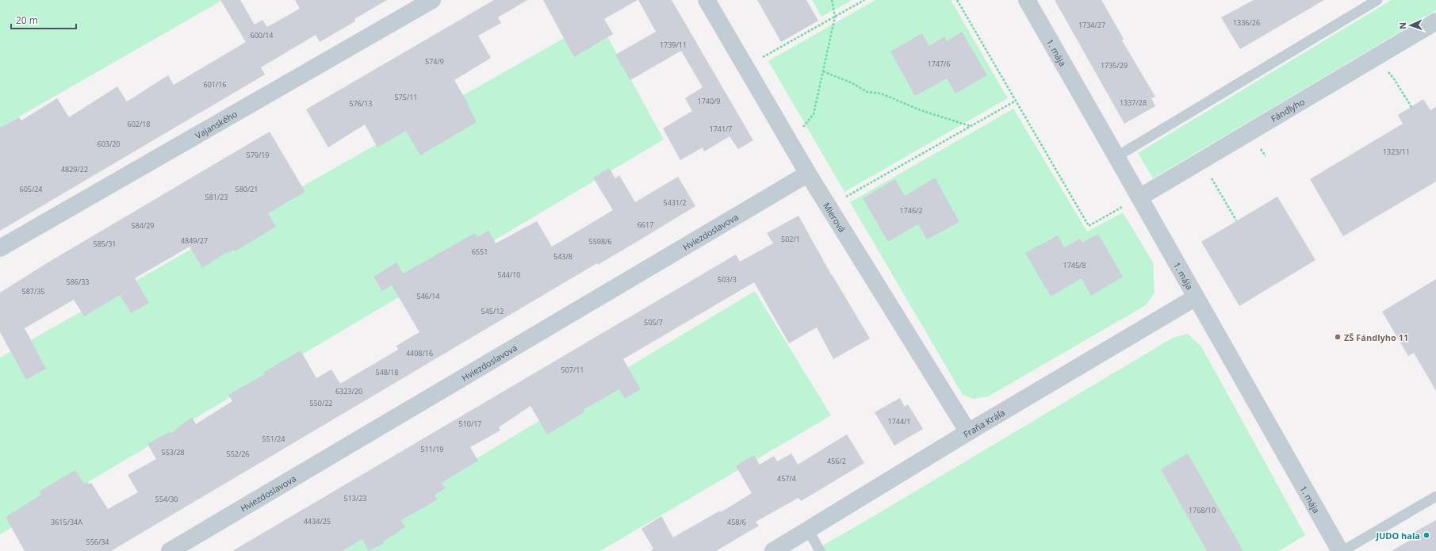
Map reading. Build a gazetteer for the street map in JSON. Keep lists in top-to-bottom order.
{
  "streets": {
    "street": [
      "1. mája",
      "Fándlyho",
      "Vajanského",
      "Mierová",
      "Hviezdoslavova",
      "Fraňa Kráľa"
    ]
  },
  "crossings": [
    ["1. mája", "Fándlyho"],
    ["1. mája", "Fraňa Kráľa"],
    ["Mierová", "Hviezdoslavova"],
    ["Mierová", "Fraňa Kráľa"]
  ],
  "places": ["ZŠ Fándlyho 11", "JUDO hala"],
  "house_numbers": [
    "1336/26",
    "1734/27",
    "600/14",
    "1739/11",
    "574/9",
    "1747/6",
    "1735/29",
    "601/16",
    "575/11",
    "1740/9",
    "1337/28",
    "576/13",
    "602/18",
    "1741/7",
    "603/20",
    "1323/11",
    "579/19",
    "4829/22",
    "605/24",
    "580/21",
    "581/23",
    "5431/2",
    "1746/2",
    "6617",
    "584/29",
    "502/1",
    "4849/27",
    "5598/6",
    "585/31",
    "6551",
    "543/8",
    "1745/8",
    "544/10",
    "503/3",
    "586/33",
    "587/35",
    "546/14",
    "545/12",
    "505/7",
    "4408/16",
    "507/11",
    "548/18",
    "6323/20",
    "550/22",
    "1744/1",
    "510/17",
    "551/24",
    "511/19",
    "553/28",
    "552/26",
    "456/2",
    "457/4",
    "513/23",
    "554/30",
    "1768/10",
    "4434/25",
    "3615/34A",
    "458/6",
    "556/34"
  ],
  "scale_bar": "20 m",
  "north": "left"
}
